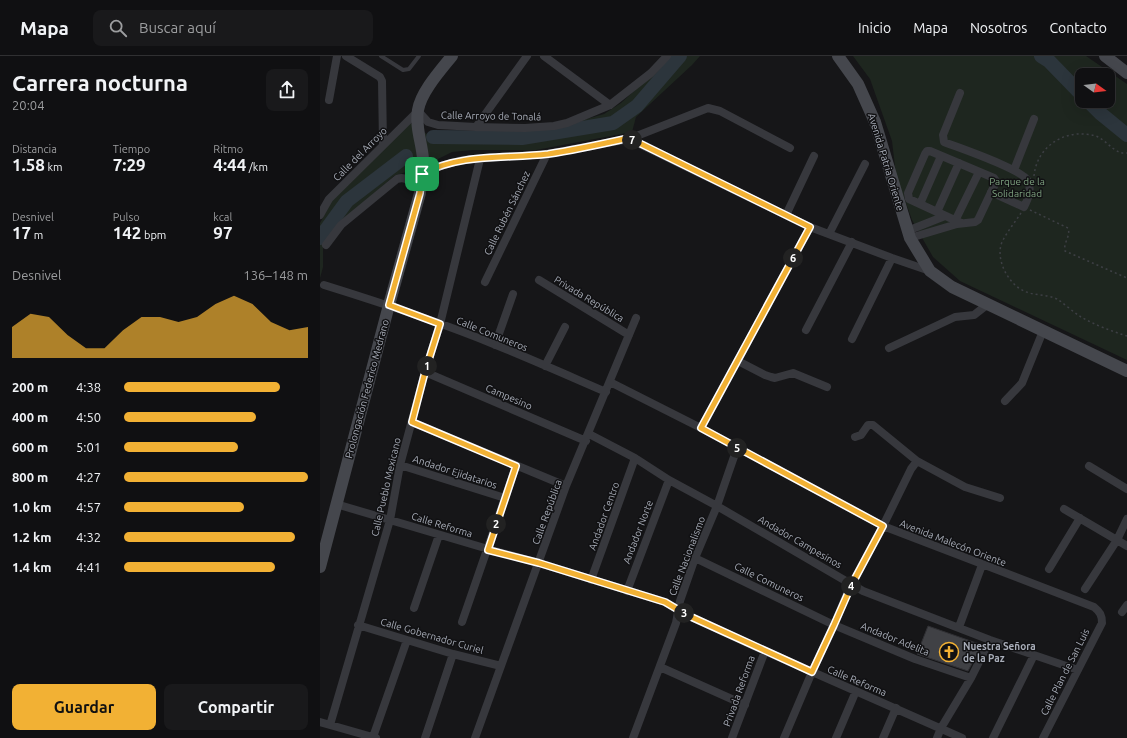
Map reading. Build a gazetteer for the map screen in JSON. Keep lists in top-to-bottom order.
{
  "streets": {
    "street": [
      "Calle Arroyo de Tonalá",
      "Calle del Arroyo",
      "Avenida Patria Oriente",
      "Calle Rubén Sánchez",
      "Privada República",
      "Calle Comuneros",
      "Prolongación Federico Medrano",
      "Campesino",
      "Andador Ejidatarios",
      "Calle Pueblo Mexicano",
      "Calle República",
      "Andador Centro",
      "Calle Reforma",
      "Andador Norte",
      "Andador Campesinos",
      "Avenida Malecón Oriente",
      "Calle Nacionalismo",
      "Calle Gobernador Curiel",
      "Andador Adelita",
      "Calle Plan de San Luis",
      "Privada Reforma"
    ]
  },
  "crossings": [
    ["Calle Arroyo de Tonalá", "Calle del Arroyo"],
    ["Calle Arroyo de Tonalá", "Prolongación Federico Medrano"],
    ["Calle del Arroyo", "Prolongación Federico Medrano"],
    ["Privada República", "Calle República"],
    ["Calle Comuneros", "Prolongación Federico Medrano"],
    ["Calle Comuneros", "Calle Pueblo Mexicano"],
    ["Calle Comuneros", "Calle República"],
    ["Calle Comuneros", "Calle Nacionalismo"],
    ["Calle Comuneros", "Andador Adelita"],
    ["Prolongación Federico Medrano", "Calle Reforma"],
    ["Campesino", "Calle Pueblo Mexicano"],
    ["Campesino", "Calle República"],
    ["Campesino", "Andador Campesinos"],
    ["Andador Ejidatarios", "Calle Pueblo Mexicano"],
    ["Calle Pueblo Mexicano", "Calle Reforma"],
    ["Calle Pueblo Mexicano", "Calle Gobernador Curiel"],
    ["Calle República", "Calle Reforma"],
    ["Calle República", "Andador Campesinos"],
    ["Calle República", "Avenida Malecón Oriente"],
    ["Calle República", "Calle Gobernador Curiel"],
    ["Andador Centro", "Calle Reforma"],
    ["Andador Centro", "Andador Campesinos"],
    ["Calle Reforma", "Andador Norte"],
    ["Calle Reforma", "Calle Nacionalismo"],
    ["Calle Reforma", "Privada Reforma"],
    ["Andador Norte", "Andador Campesinos"],
    ["Andador Campesinos", "Calle Nacionalismo"],
    ["Andador Campesinos", "Calle Plan de San Luis"],
    ["Avenida Malecón Oriente", "Calle Nacionalismo"],
    ["Avenida Malecón Oriente", "Calle Plan de San Luis"]
  ],
  "parks": ["Parque de la Solidaridad"],
  "places": {
    "church": ["Nuestra Señora de la Paz"]
  },
  "north": "right",
  "page": {
    "header": "Mapa",
    "search": "Buscar aquí",
    "nav": [
      "Inicio",
      "Mapa",
      "Nosotros",
      "Contacto"
    ],
    "heading": ["Carrera nocturna", "20:04"],
    "stats": [
      ["Distancia", "1.58 km"],
      ["Tiempo", "7:29"],
      ["Ritmo", "4:44 /km"],
      ["Desnivel", "17 m"],
      ["Pulso", "142 bpm"],
      ["kcal", "97"]
    ],
    "pins": [
      "7",
      "6",
      "1",
      "5",
      "2",
      "4",
      "3"
    ],
    "chart": ["Desnivel", "136–148 m"],
    "list": [
      {
        "name": "200 m",
        "note": "4:38"
      },
      {
        "name": "400 m",
        "note": "4:50"
      },
      {
        "name": "600 m",
        "note": "5:01"
      },
      {
        "name": "800 m",
        "note": "4:27"
      },
      {
        "name": "1.0 km",
        "note": "4:57"
      },
      {
        "name": "1.2 km",
        "note": "4:32"
      },
      {
        "name": "1.4 km",
        "note": "4:41"
      }
    ],
    "buttons": ["Guardar", "Compartir"]
  }
}
